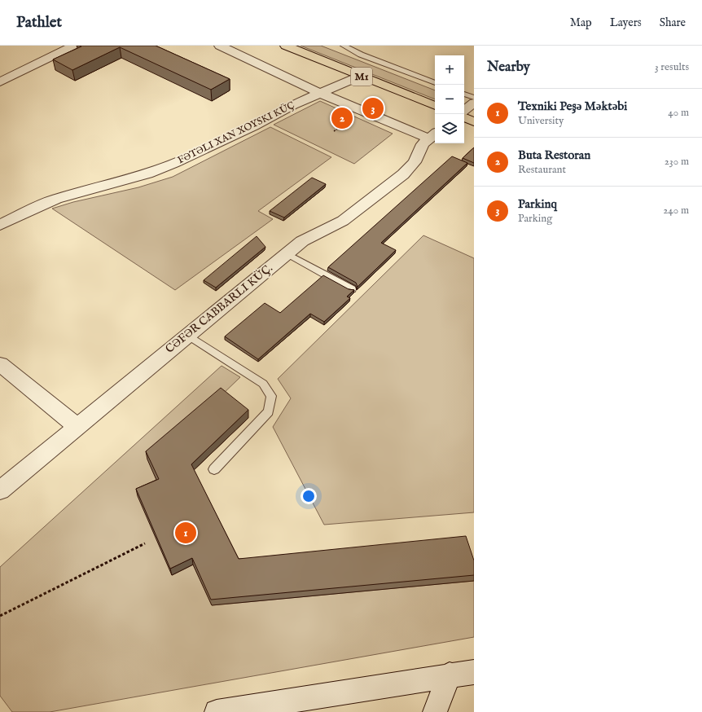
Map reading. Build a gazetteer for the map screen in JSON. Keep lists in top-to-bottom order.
{
  "streets": {
    "highway": ["M1"],
    "street": ["FƏTƏLI XAN XOYSKI KÜÇ"]
  },
  "crossings": [
    ["M1", "FƏTƏLI XAN XOYSKI KÜÇ"]
  ],
  "page": {
    "header": "Pathlet",
    "nav": ["Map", "Layers", "Share"],
    "heading": ["Nearby", "3 results"],
    "map_buttons": ["+", "−"],
    "list": [
      {
        "mark": "1",
        "name": "Texniki Peşə Məktəbi",
        "note": "University",
        "value": "40 m"
      },
      {
        "mark": "2",
        "name": "Buta Restoran",
        "note": "Restaurant",
        "value": "230 m"
      },
      {
        "mark": "3",
        "name": "Parkinq",
        "note": "Parking",
        "value": "240 m"
      }
    ],
    "pins": ["3", "2", "1"]
  }
}
